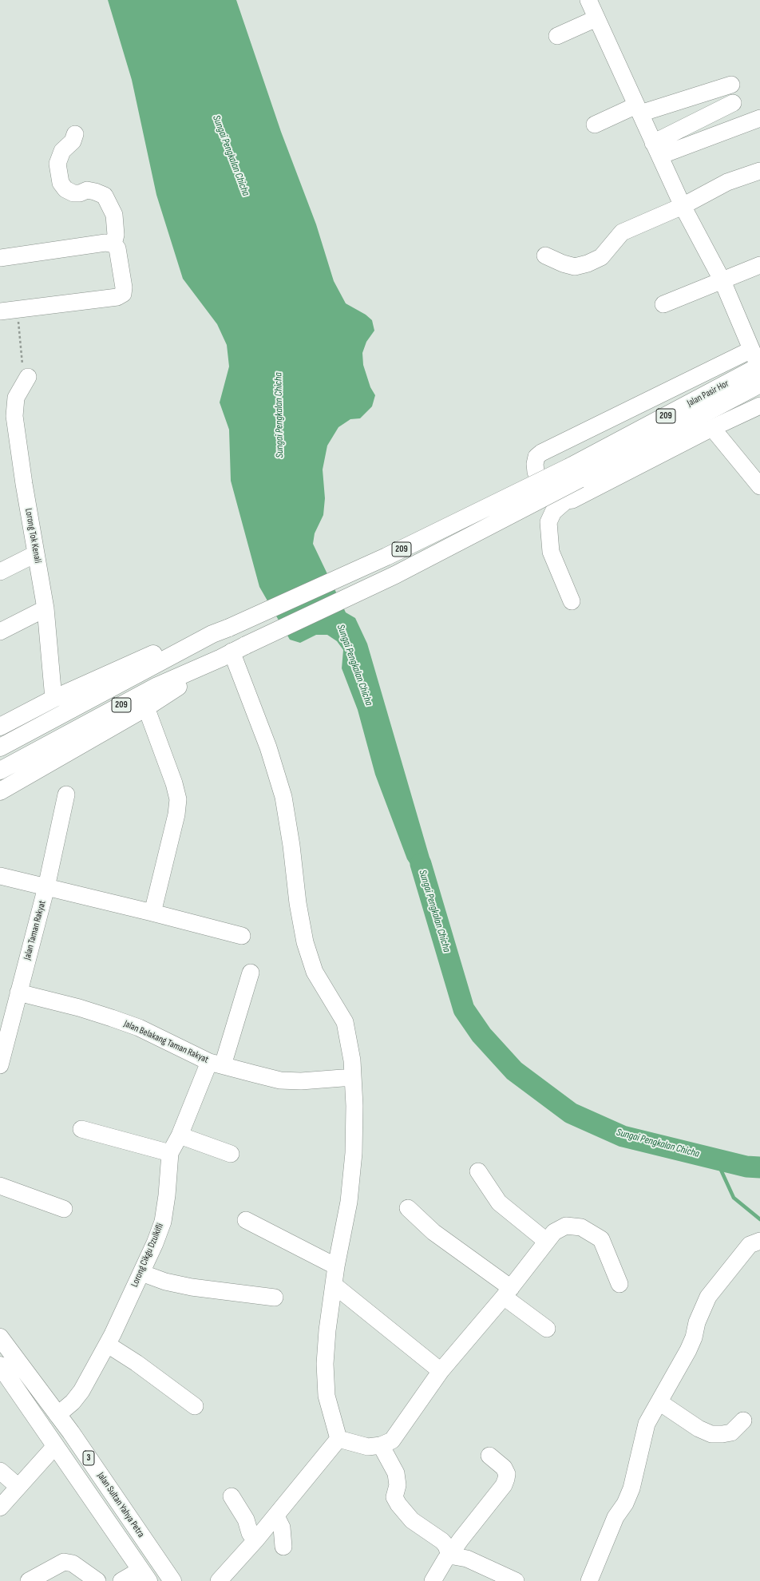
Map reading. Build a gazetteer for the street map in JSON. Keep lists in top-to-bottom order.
{
  "streets": {
    "main road": [
      "Jalan Pasir Hor",
      "209",
      "3",
      "Jalan Sultan Yahya Petra"
    ],
    "street": [
      "Lorong Tok Kenali",
      "Jalan Taman Rakyat",
      "Jalan Belakang Taman Rakyat",
      "Lorong Cikgu Dzulkifli"
    ]
  },
  "crossings": [
    ["Jalan Pasir Hor", "209"],
    ["Jalan Taman Rakyat", "Jalan Belakang Taman Rakyat"],
    ["Jalan Belakang Taman Rakyat", "Lorong Cikgu Dzulkifli"],
    ["Lorong Cikgu Dzulkifli", "Jalan Sultan Yahya Petra"]
  ],
  "water": ["Sungai Pengkalan Chicha"]
}
